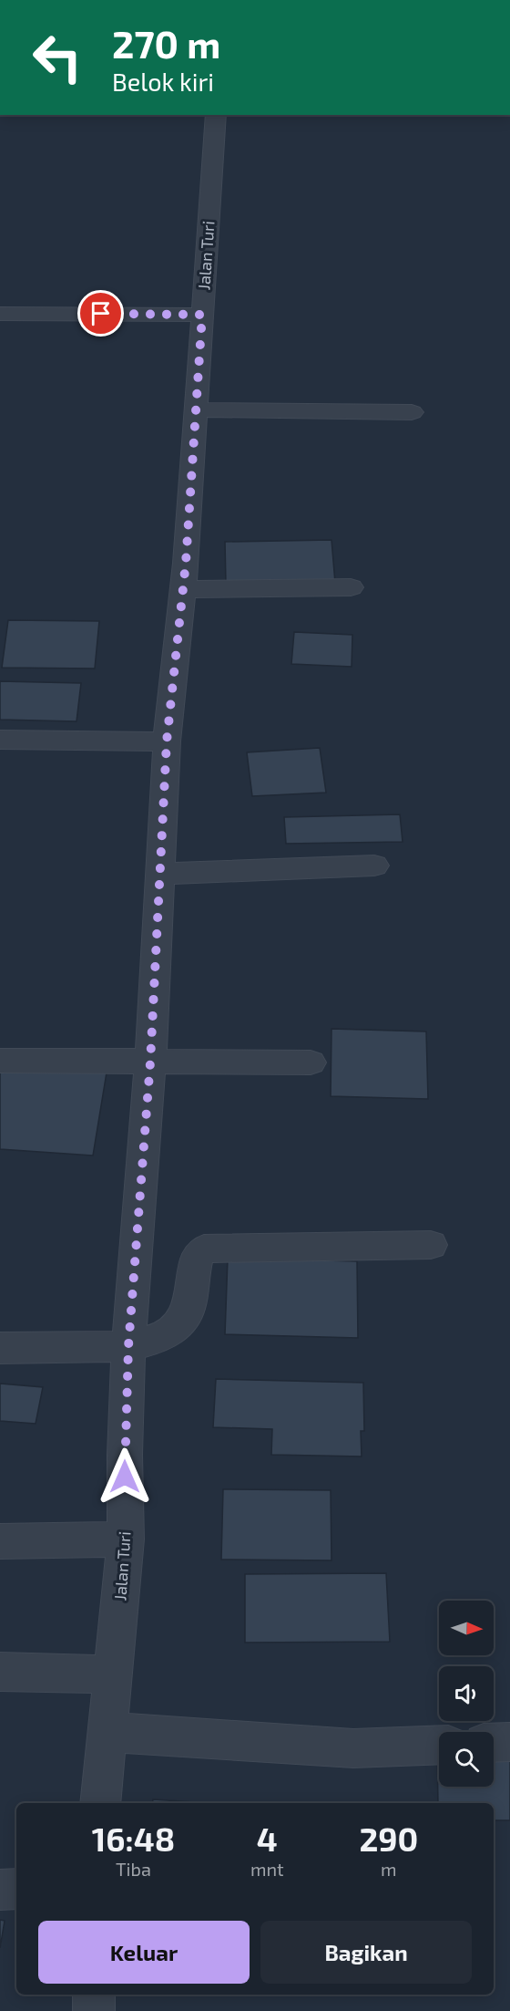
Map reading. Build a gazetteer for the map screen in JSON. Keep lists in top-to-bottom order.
{
  "streets": {
    "street": ["Jalan Turi"]
  },
  "north": "right",
  "page": {
    "turn": ["270 m", "Belok kiri"],
    "eta": [
      "16:48",
      "Tiba",
      "4",
      "mnt",
      "290",
      "m"
    ],
    "buttons": ["Keluar", "Bagikan"]
  }
}
